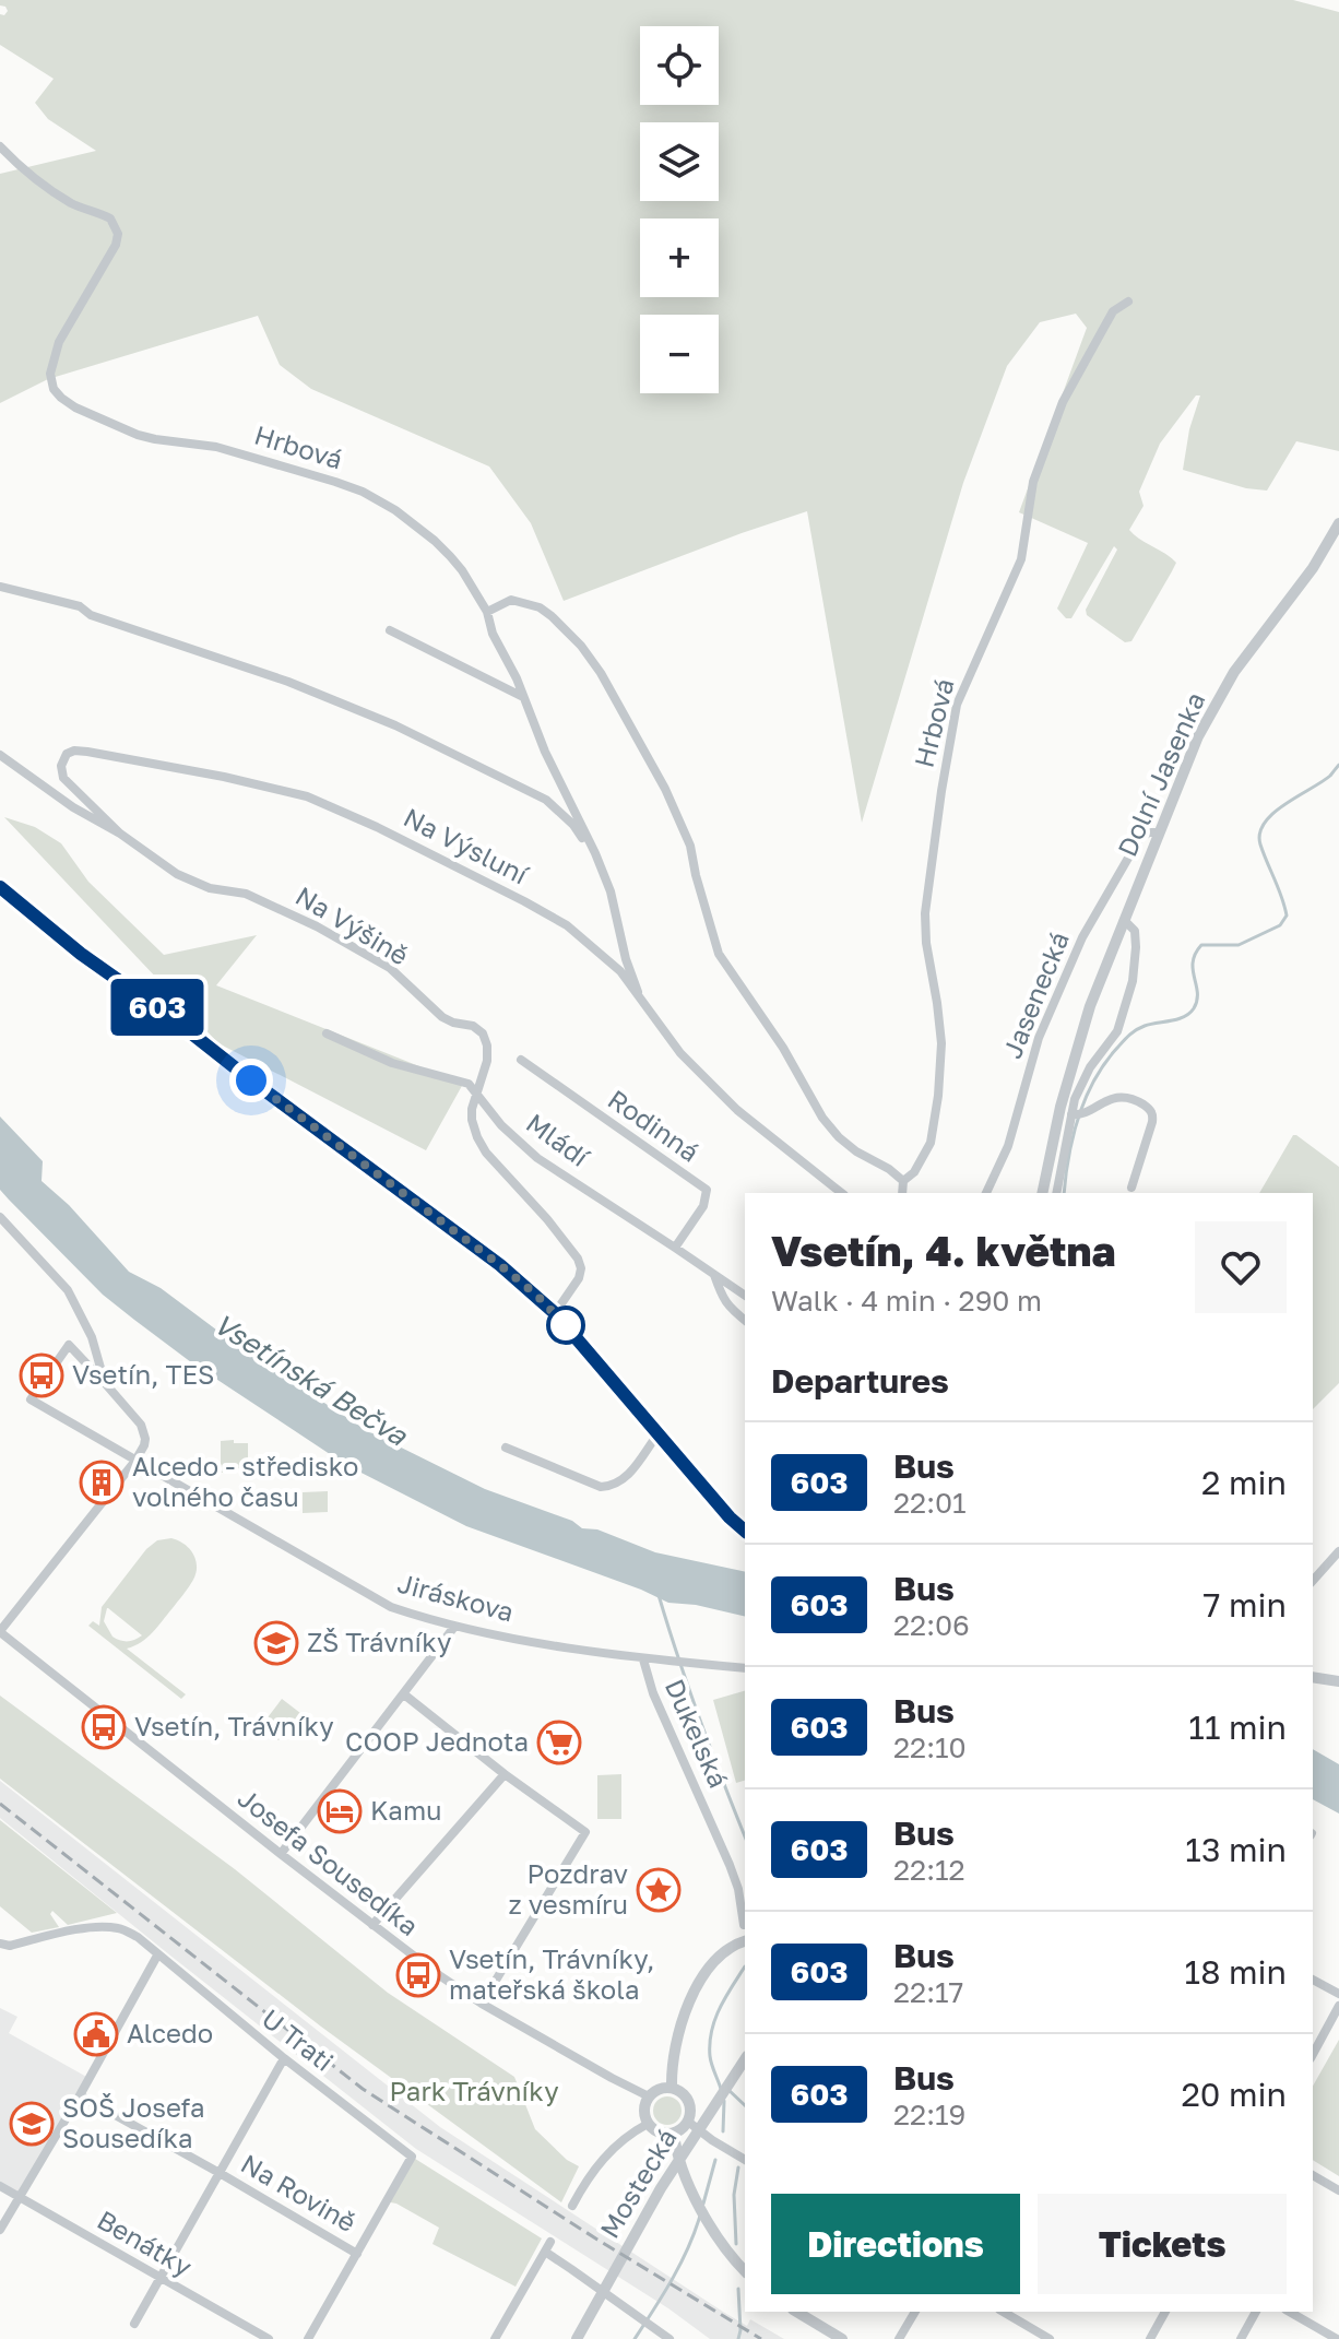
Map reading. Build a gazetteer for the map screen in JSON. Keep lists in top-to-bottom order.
{
  "streets": {
    "street": [
      "Hrbová",
      "Dolní Jasenka",
      "Na Výsluní",
      "Na Výšině",
      "Jasenecká",
      "Rodinná",
      "Mládí",
      "Jiráskova",
      "Dukelská",
      "Josefa Sousedíka",
      "U Trati",
      "Mostecká",
      "Na Rovině",
      "Benátky"
    ]
  },
  "crossings": [
    ["Hrbová", "Na Výsluní"],
    ["Dolní Jasenka", "Jasenecká"],
    ["Na Výsluní", "Na Výšině"],
    ["Na Výšině", "Mládí"],
    ["Rodinná", "Mládí"],
    ["Jiráskova", "Dukelská"],
    ["U Trati", "Na Rovině"]
  ],
  "water": ["Vsetínská Bečva"],
  "parks": ["Park Trávníky"],
  "places": {
    "bus stop": ["Vsetín, TES", "Vsetín, Trávníky", "Vsetín, Trávníky, mateřská škola"],
    "building": ["Alcedo - středisko volného času"],
    "school or university": ["ZŠ Trávníky", "SOŠ Josefa Sousedíka"],
    "supermarket": ["COOP Jednota"],
    "hotel": ["Kamu"],
    "place": ["Pozdrav z vesmíru"],
    "public building": ["Alcedo"]
  },
  "lines": ["bus line 603"],
  "page": {
    "on_map": "603",
    "map_buttons": ["+", "−"],
    "heading": [
      ["Vsetín, 4. května", "Walk · 4 min · 290 m"],
      "Departures"
    ],
    "list": [
      {
        "mark": "603",
        "name": "Bus",
        "note": "22:01",
        "value": "2 min"
      },
      {
        "mark": "603",
        "name": "Bus",
        "note": "22:06",
        "value": "7 min"
      },
      {
        "mark": "603",
        "name": "Bus",
        "note": "22:10",
        "value": "11 min"
      },
      {
        "mark": "603",
        "name": "Bus",
        "note": "22:12",
        "value": "13 min"
      },
      {
        "mark": "603",
        "name": "Bus",
        "note": "22:17",
        "value": "18 min"
      },
      {
        "mark": "603",
        "name": "Bus",
        "note": "22:19",
        "value": "20 min"
      }
    ],
    "buttons": ["Directions", "Tickets"]
  }
}
